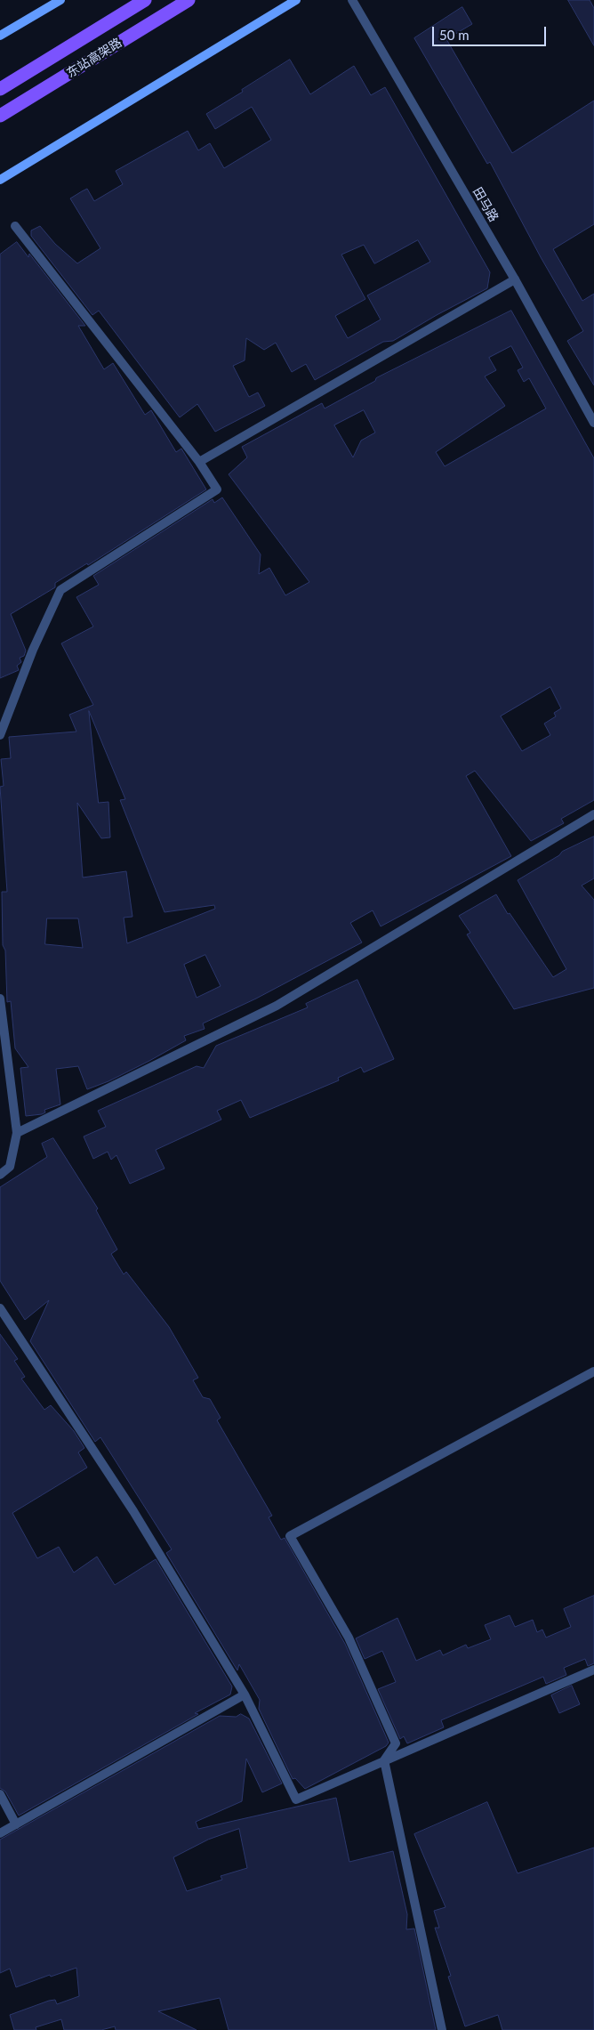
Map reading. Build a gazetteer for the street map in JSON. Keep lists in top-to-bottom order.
{
  "streets": {
    "main road": ["东站高架路"],
    "street": ["田马路"]
  },
  "scale_bar": "50 m"
}
